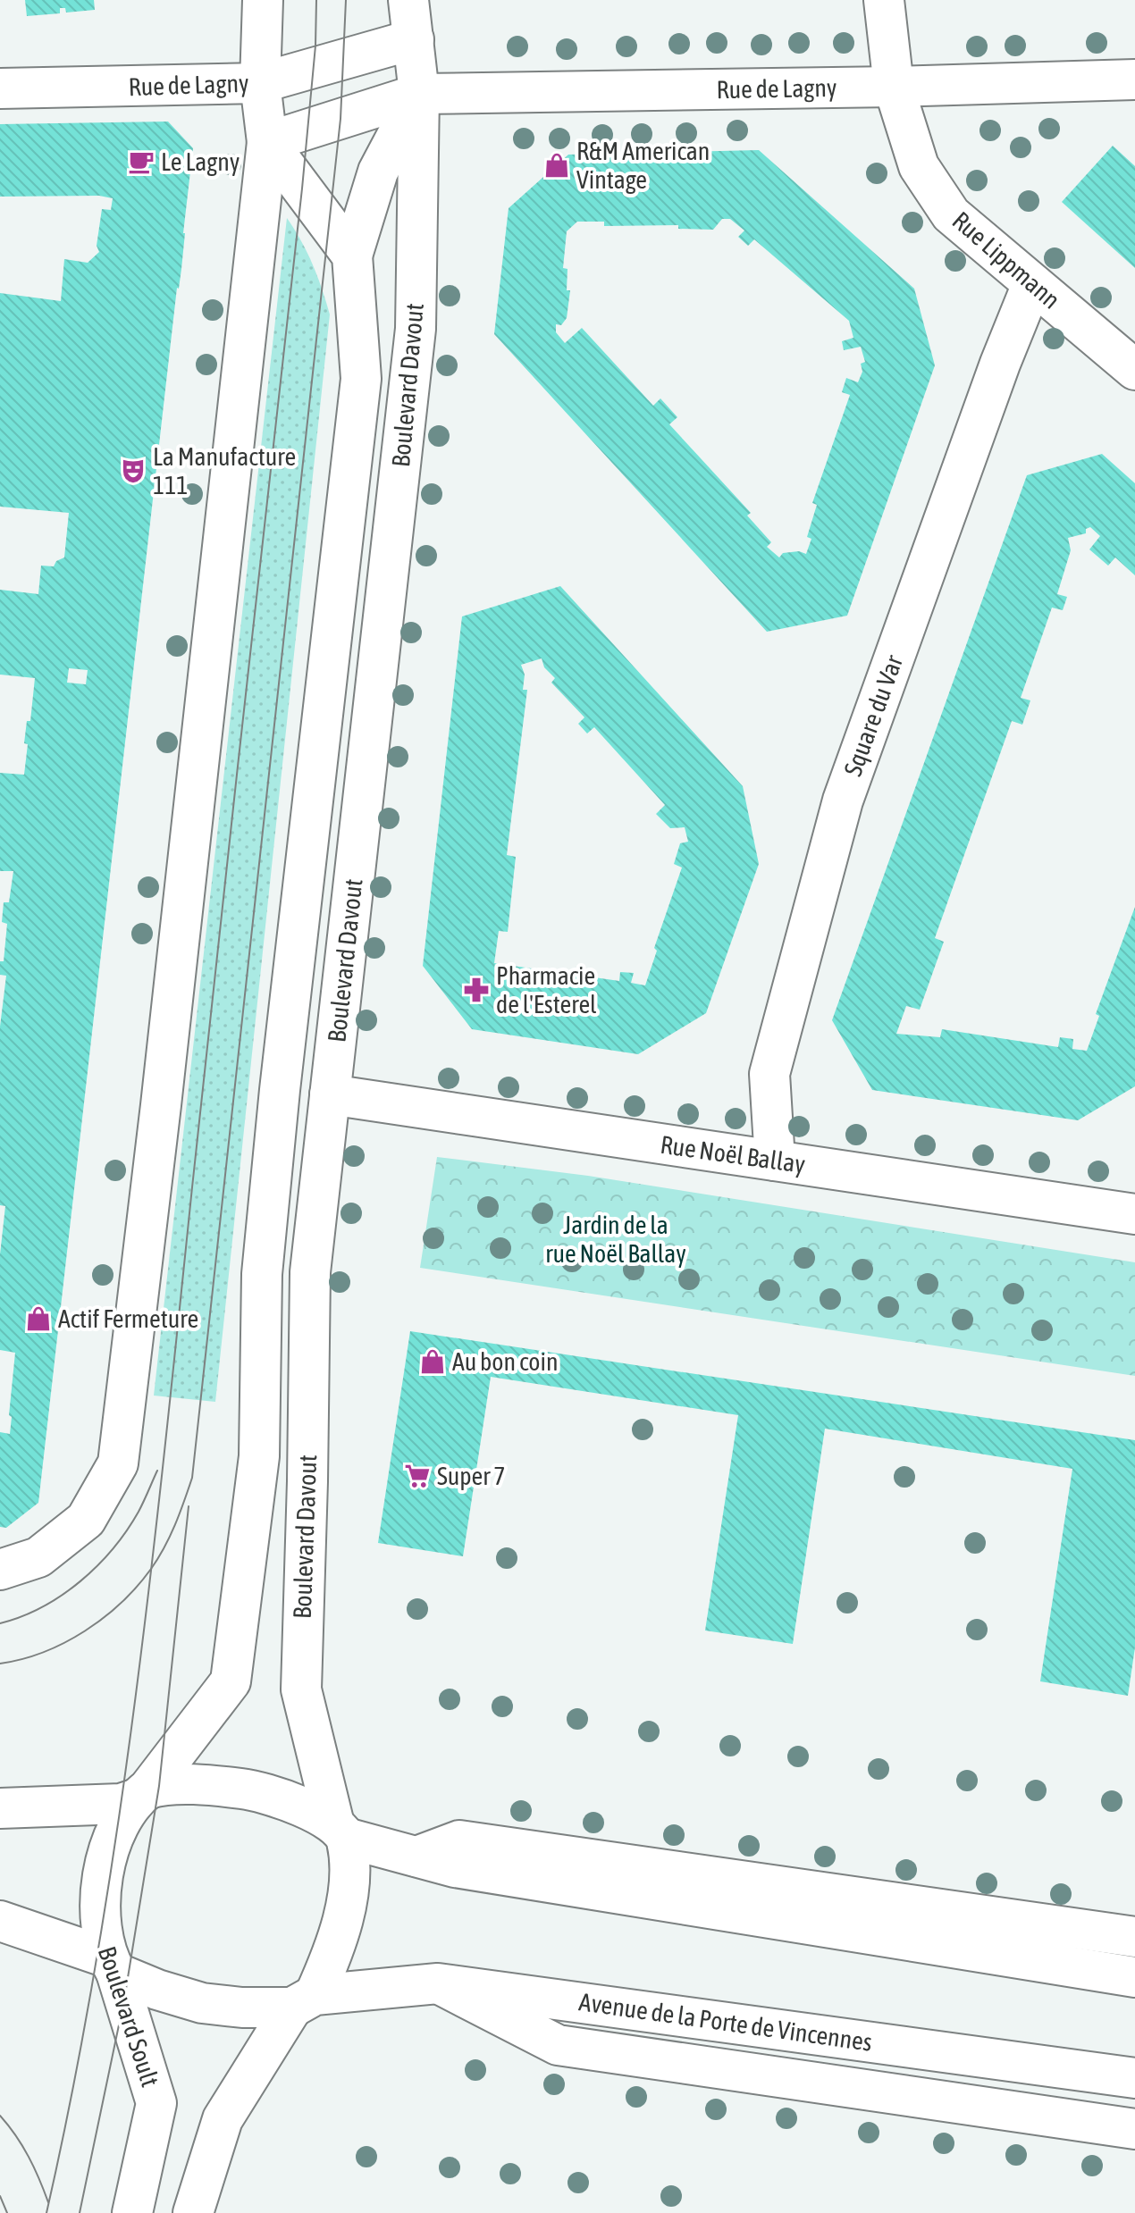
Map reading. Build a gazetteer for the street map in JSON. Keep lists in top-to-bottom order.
{
  "streets": {
    "main road": [
      "Rue de Lagny",
      "Rue Lippmann",
      "Boulevard Davout",
      "Square du Var",
      "Rue Noël Ballay",
      "Boulevard Soult",
      "Avenue de la Porte de Vincennes"
    ]
  },
  "crossings": [
    ["Rue de Lagny", "Rue Lippmann"],
    ["Rue de Lagny", "Boulevard Davout"],
    ["Rue Lippmann", "Square du Var"],
    ["Boulevard Davout", "Rue Noël Ballay"],
    ["Boulevard Davout", "Boulevard Soult"],
    ["Boulevard Davout", "Avenue de la Porte de Vincennes"],
    ["Square du Var", "Rue Noël Ballay"],
    ["Boulevard Soult", "Avenue de la Porte de Vincennes"]
  ],
  "parks": ["Jardin de la rue Noël Ballay"],
  "places": {
    "cafe": ["Le Lagny"],
    "shop": ["R&M American Vintage", "Actif Fermeture", "Au bon coin"],
    "theatre": ["La Manufacture 111"],
    "pharmacy": ["Pharmacie de l'Esterel"],
    "supermarket": ["Super 7"]
  }
}
